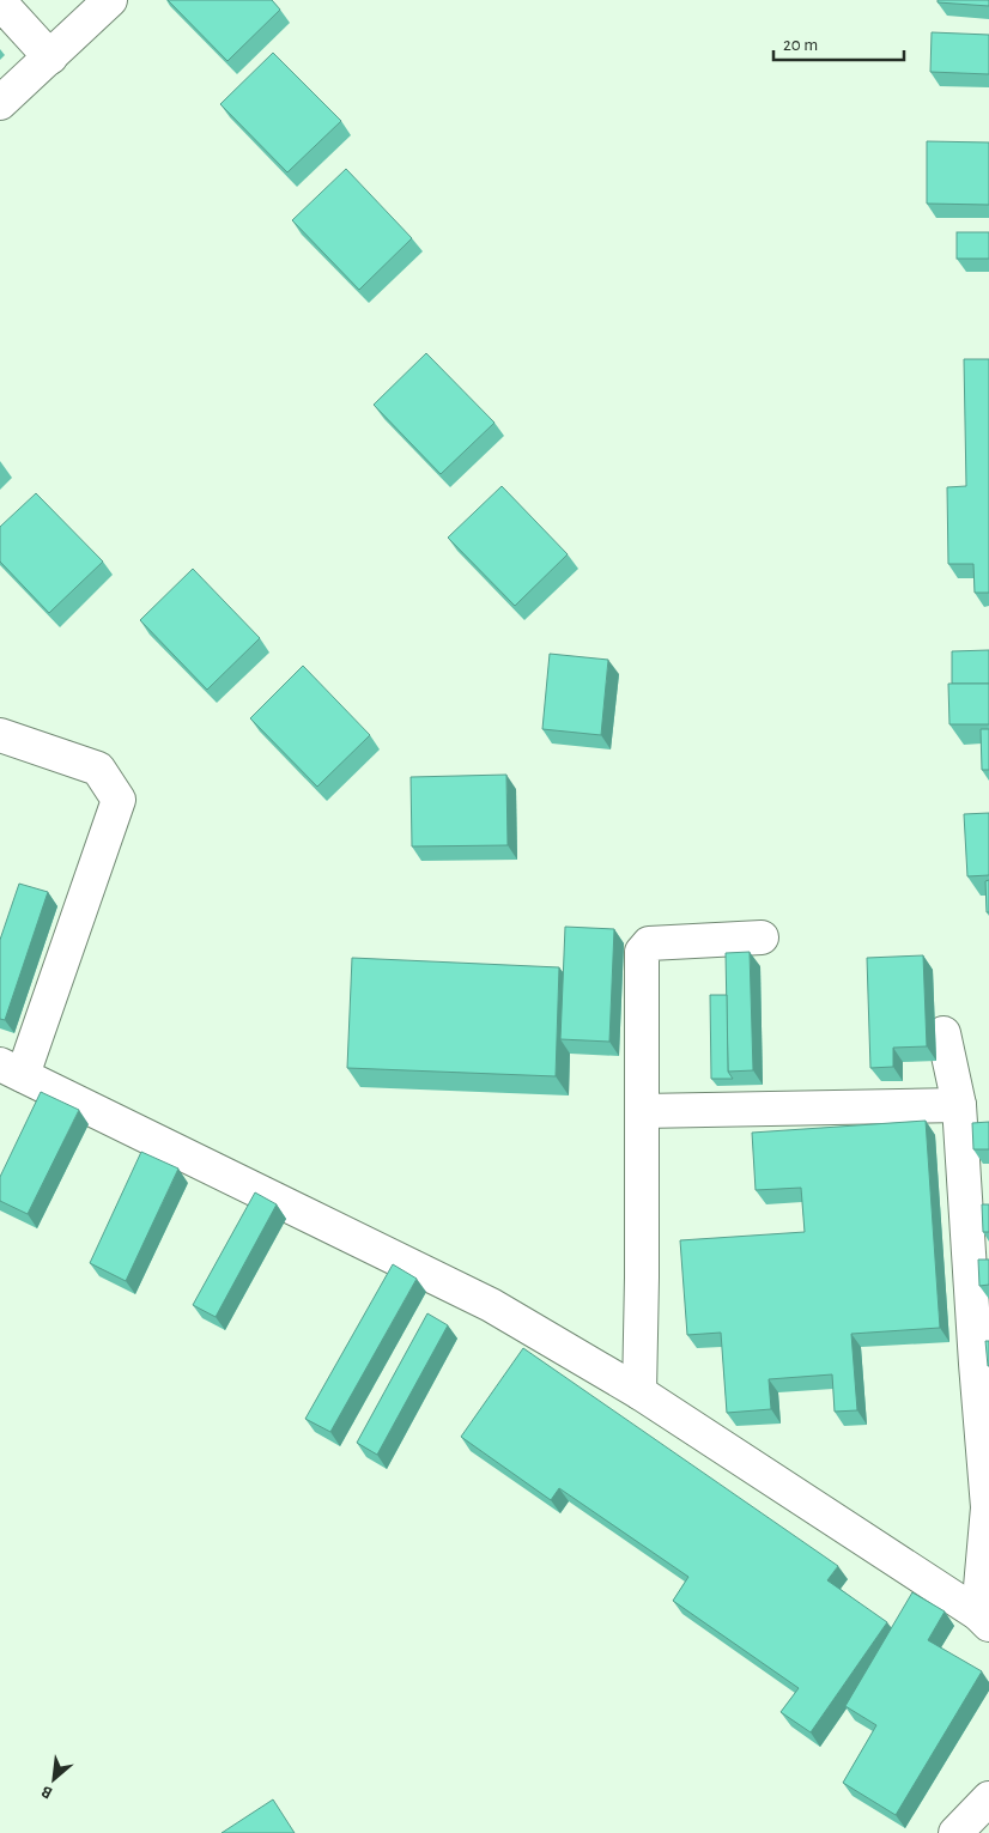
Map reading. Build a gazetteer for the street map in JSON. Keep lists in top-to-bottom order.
{
  "scale_bar": "20 m",
  "north": "bottom left"
}
